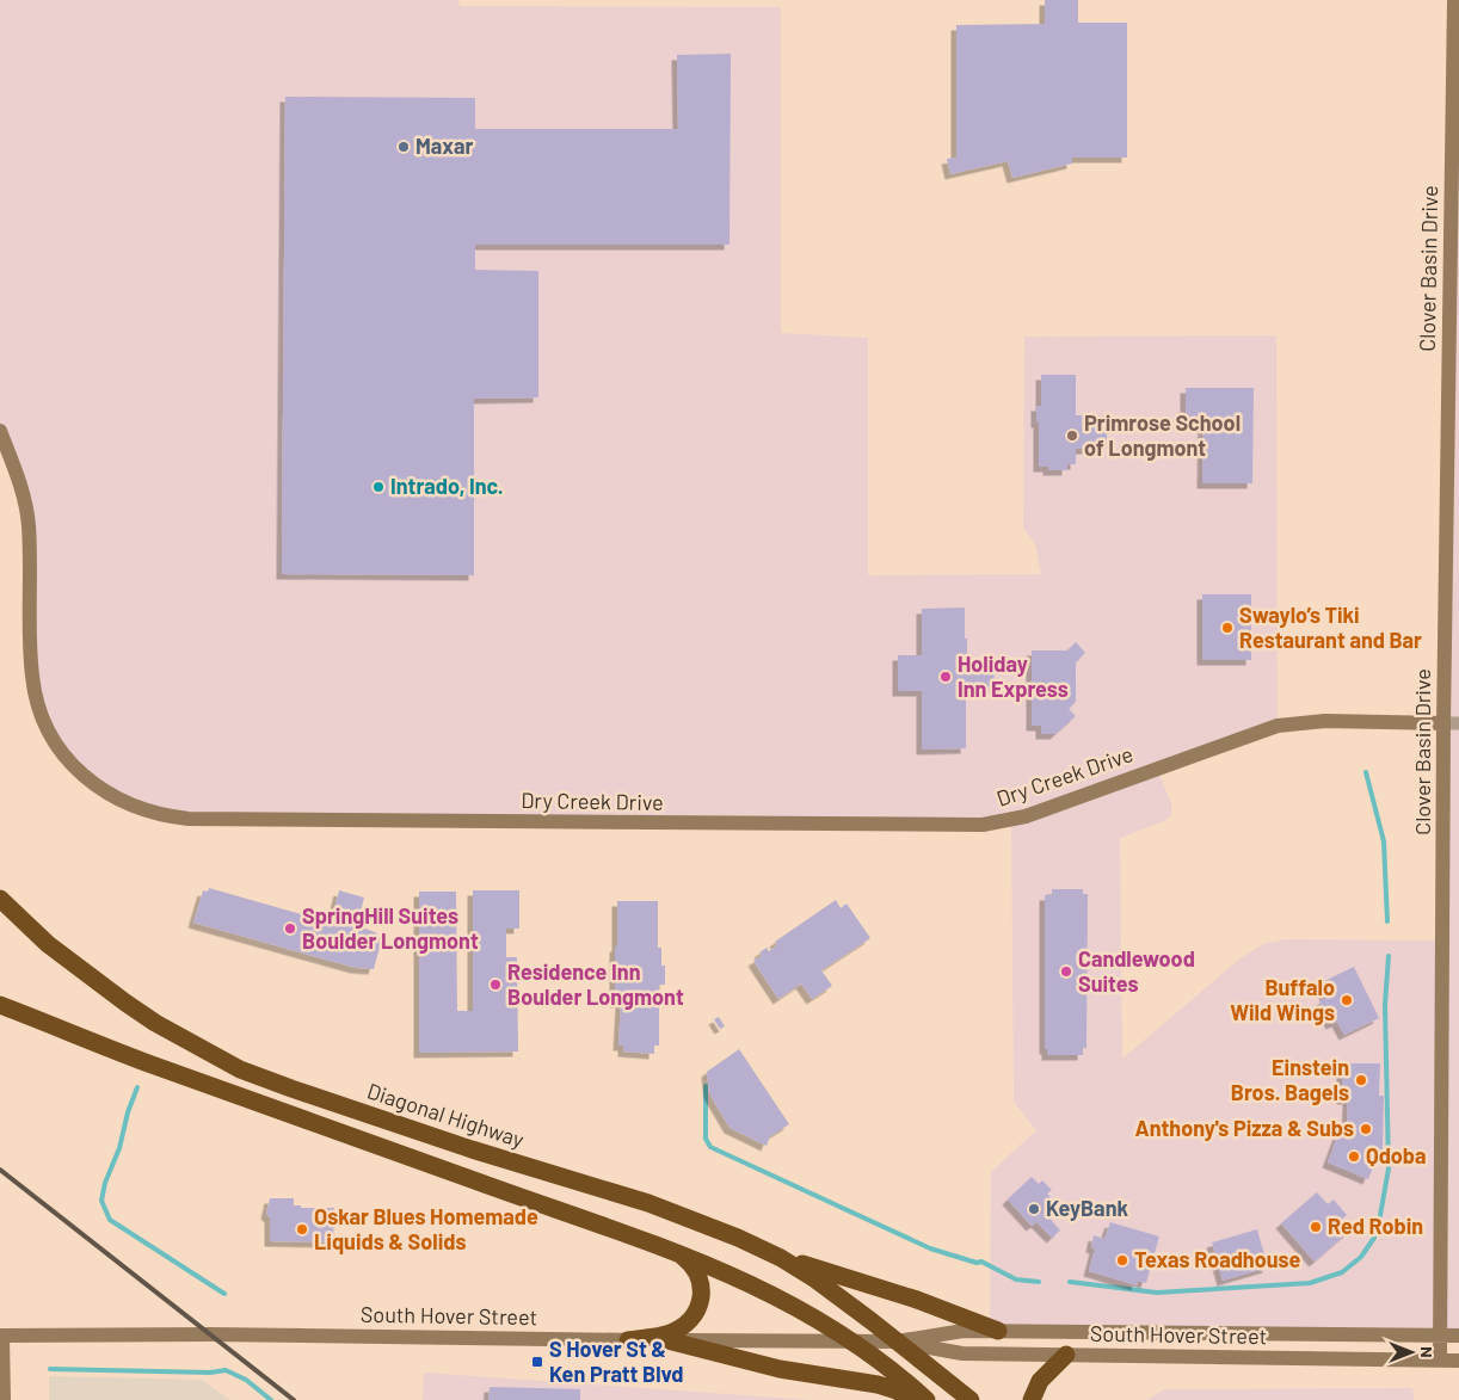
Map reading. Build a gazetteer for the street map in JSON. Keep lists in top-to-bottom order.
{
  "streets": {
    "highway": ["Diagonal Highway"],
    "street": ["Clover Basin Drive", "Dry Creek Drive", "South Hover Street"]
  },
  "crossings": [
    ["Clover Basin Drive", "Dry Creek Drive"],
    ["Clover Basin Drive", "South Hover Street"],
    ["Diagonal Highway", "South Hover Street"]
  ],
  "places": {
    "other": [
      "Maxar",
      "Primrose School of Longmont",
      "Intrado, Inc.",
      "Swaylo’s Tiki Restaurant and Bar",
      "Holiday Inn Express",
      "SpringHill Suites Boulder Longmont",
      "Candlewood Suites",
      "Residence Inn Boulder Longmont",
      "Buffalo Wild Wings",
      "Einstein Bros. Bagels",
      "Anthony's Pizza & Subs",
      "Qdoba",
      "KeyBank",
      "Red Robin",
      "Oskar Blues Homemade Liquids & Solids",
      "Texas Roadhouse"
    ],
    "transit": ["S Hover St & Ken Pratt Blvd"]
  },
  "north": "right"
}
